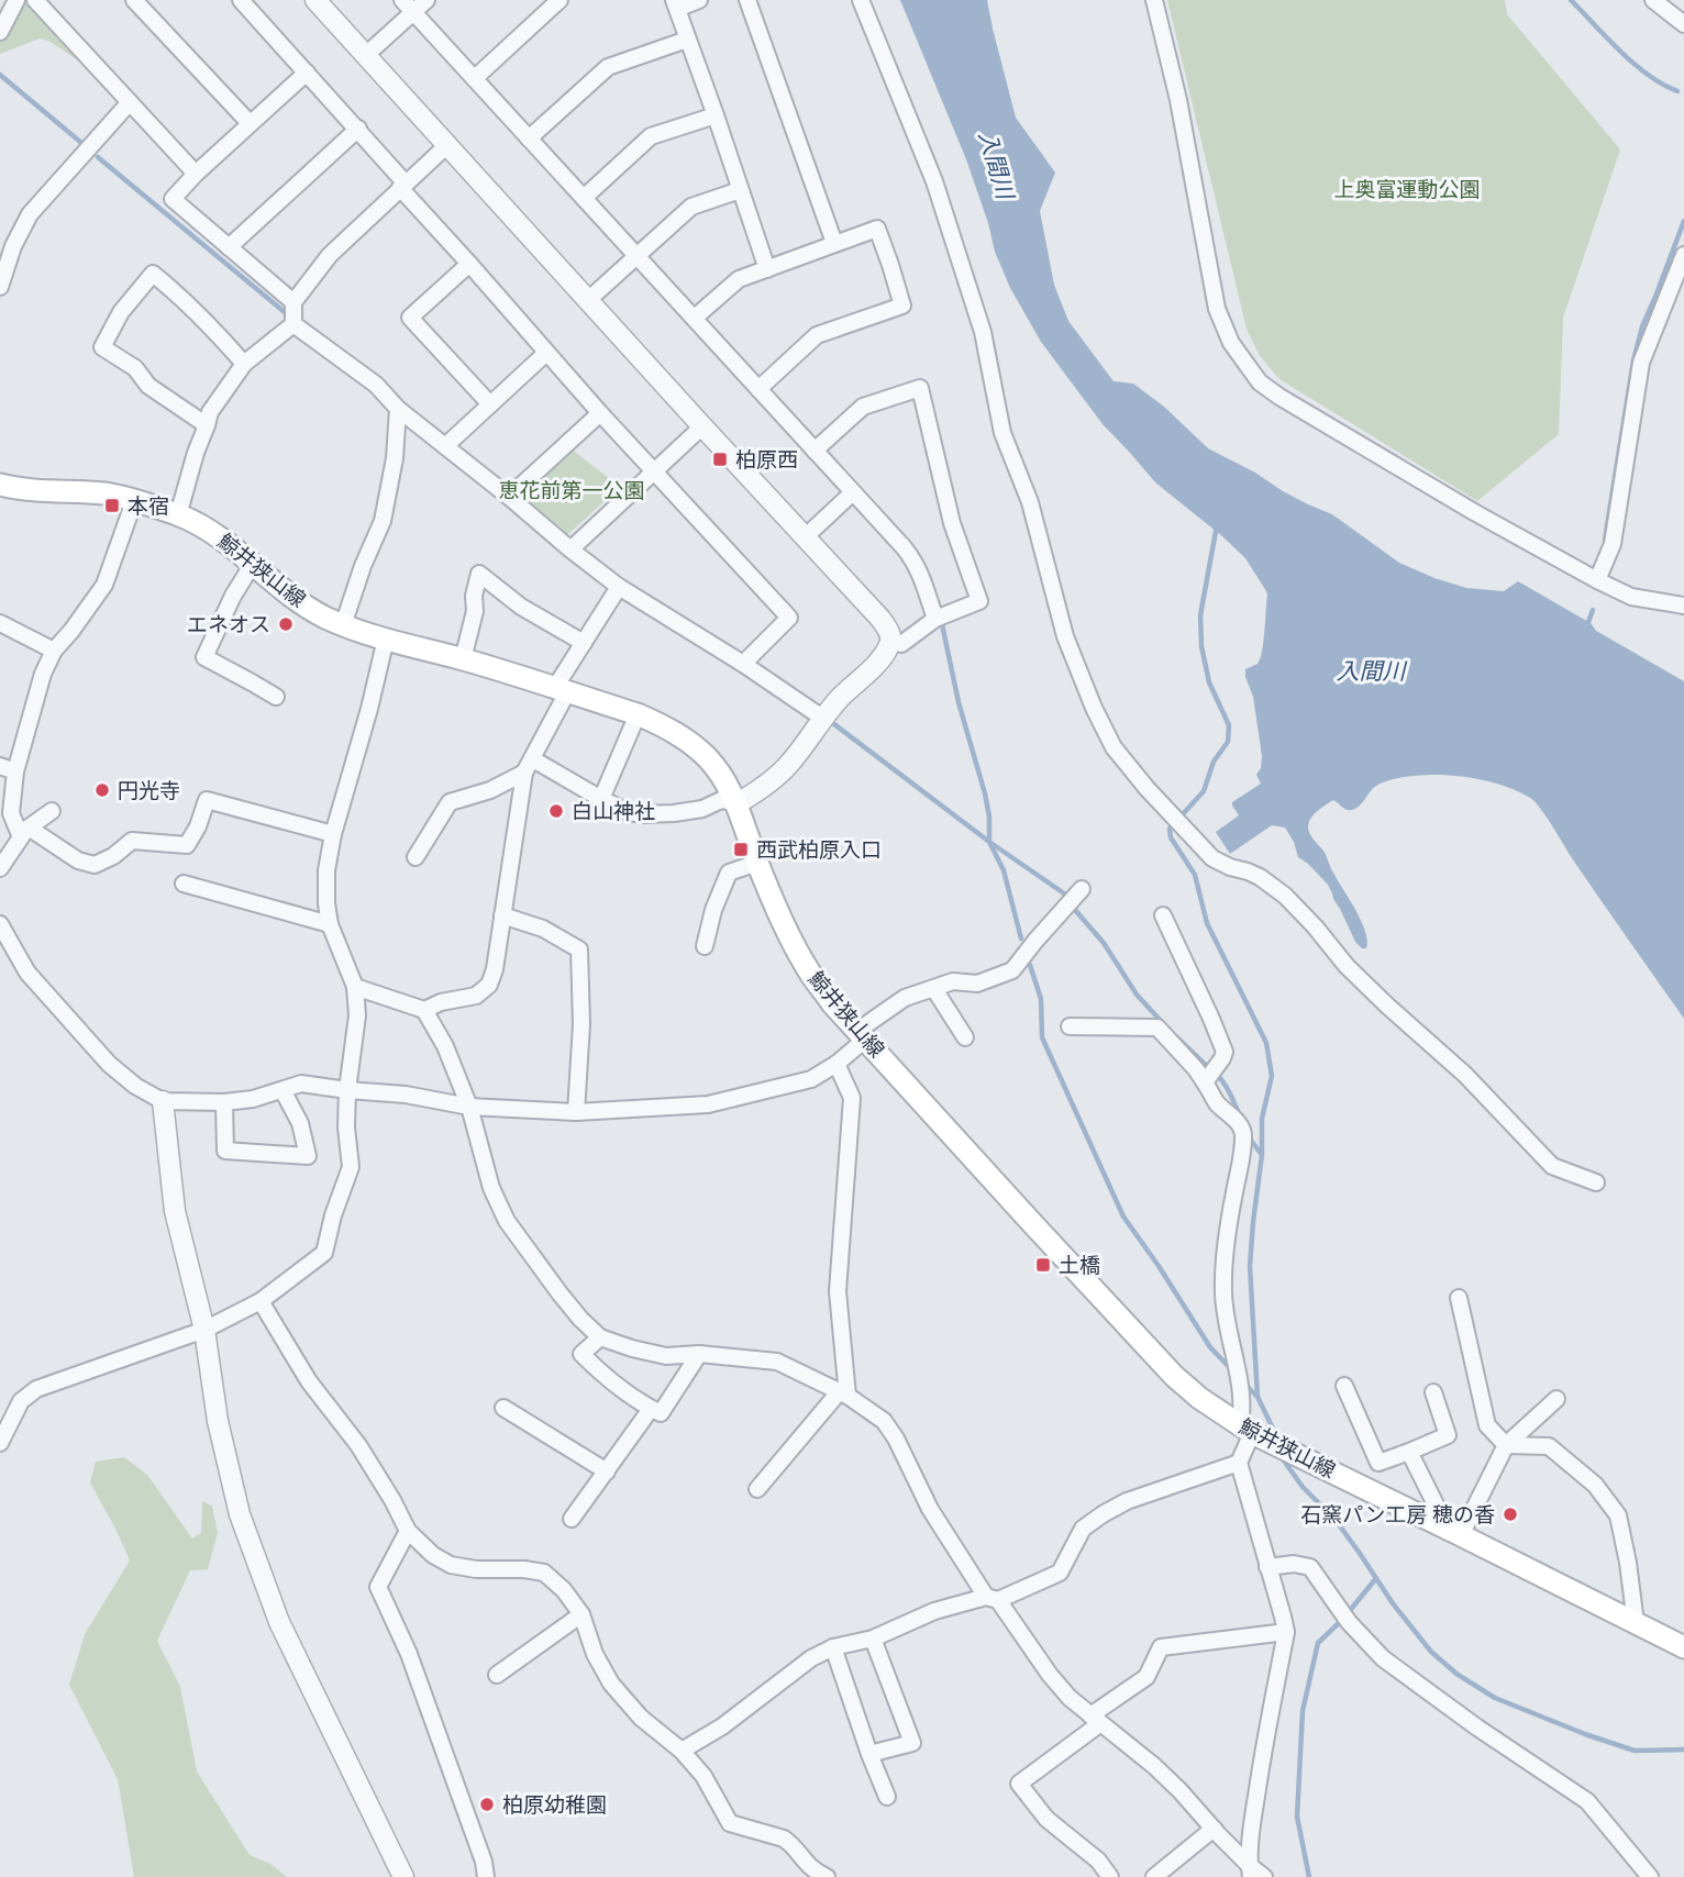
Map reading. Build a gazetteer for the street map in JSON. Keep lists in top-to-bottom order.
{
  "streets": {
    "main road": ["鯨井狭山線"]
  },
  "water": ["入間川"],
  "parks": ["上奥富運動公園", "恵花前第一公園"],
  "places": {
    "transit": [
      "柏原西",
      "本宿",
      "西武柏原入口",
      "土橋"
    ],
    "other": [
      "エネオス",
      "円光寺",
      "白山神社",
      "石窯パン工房 穂の香",
      "柏原幼稚園"
    ]
  }
}
